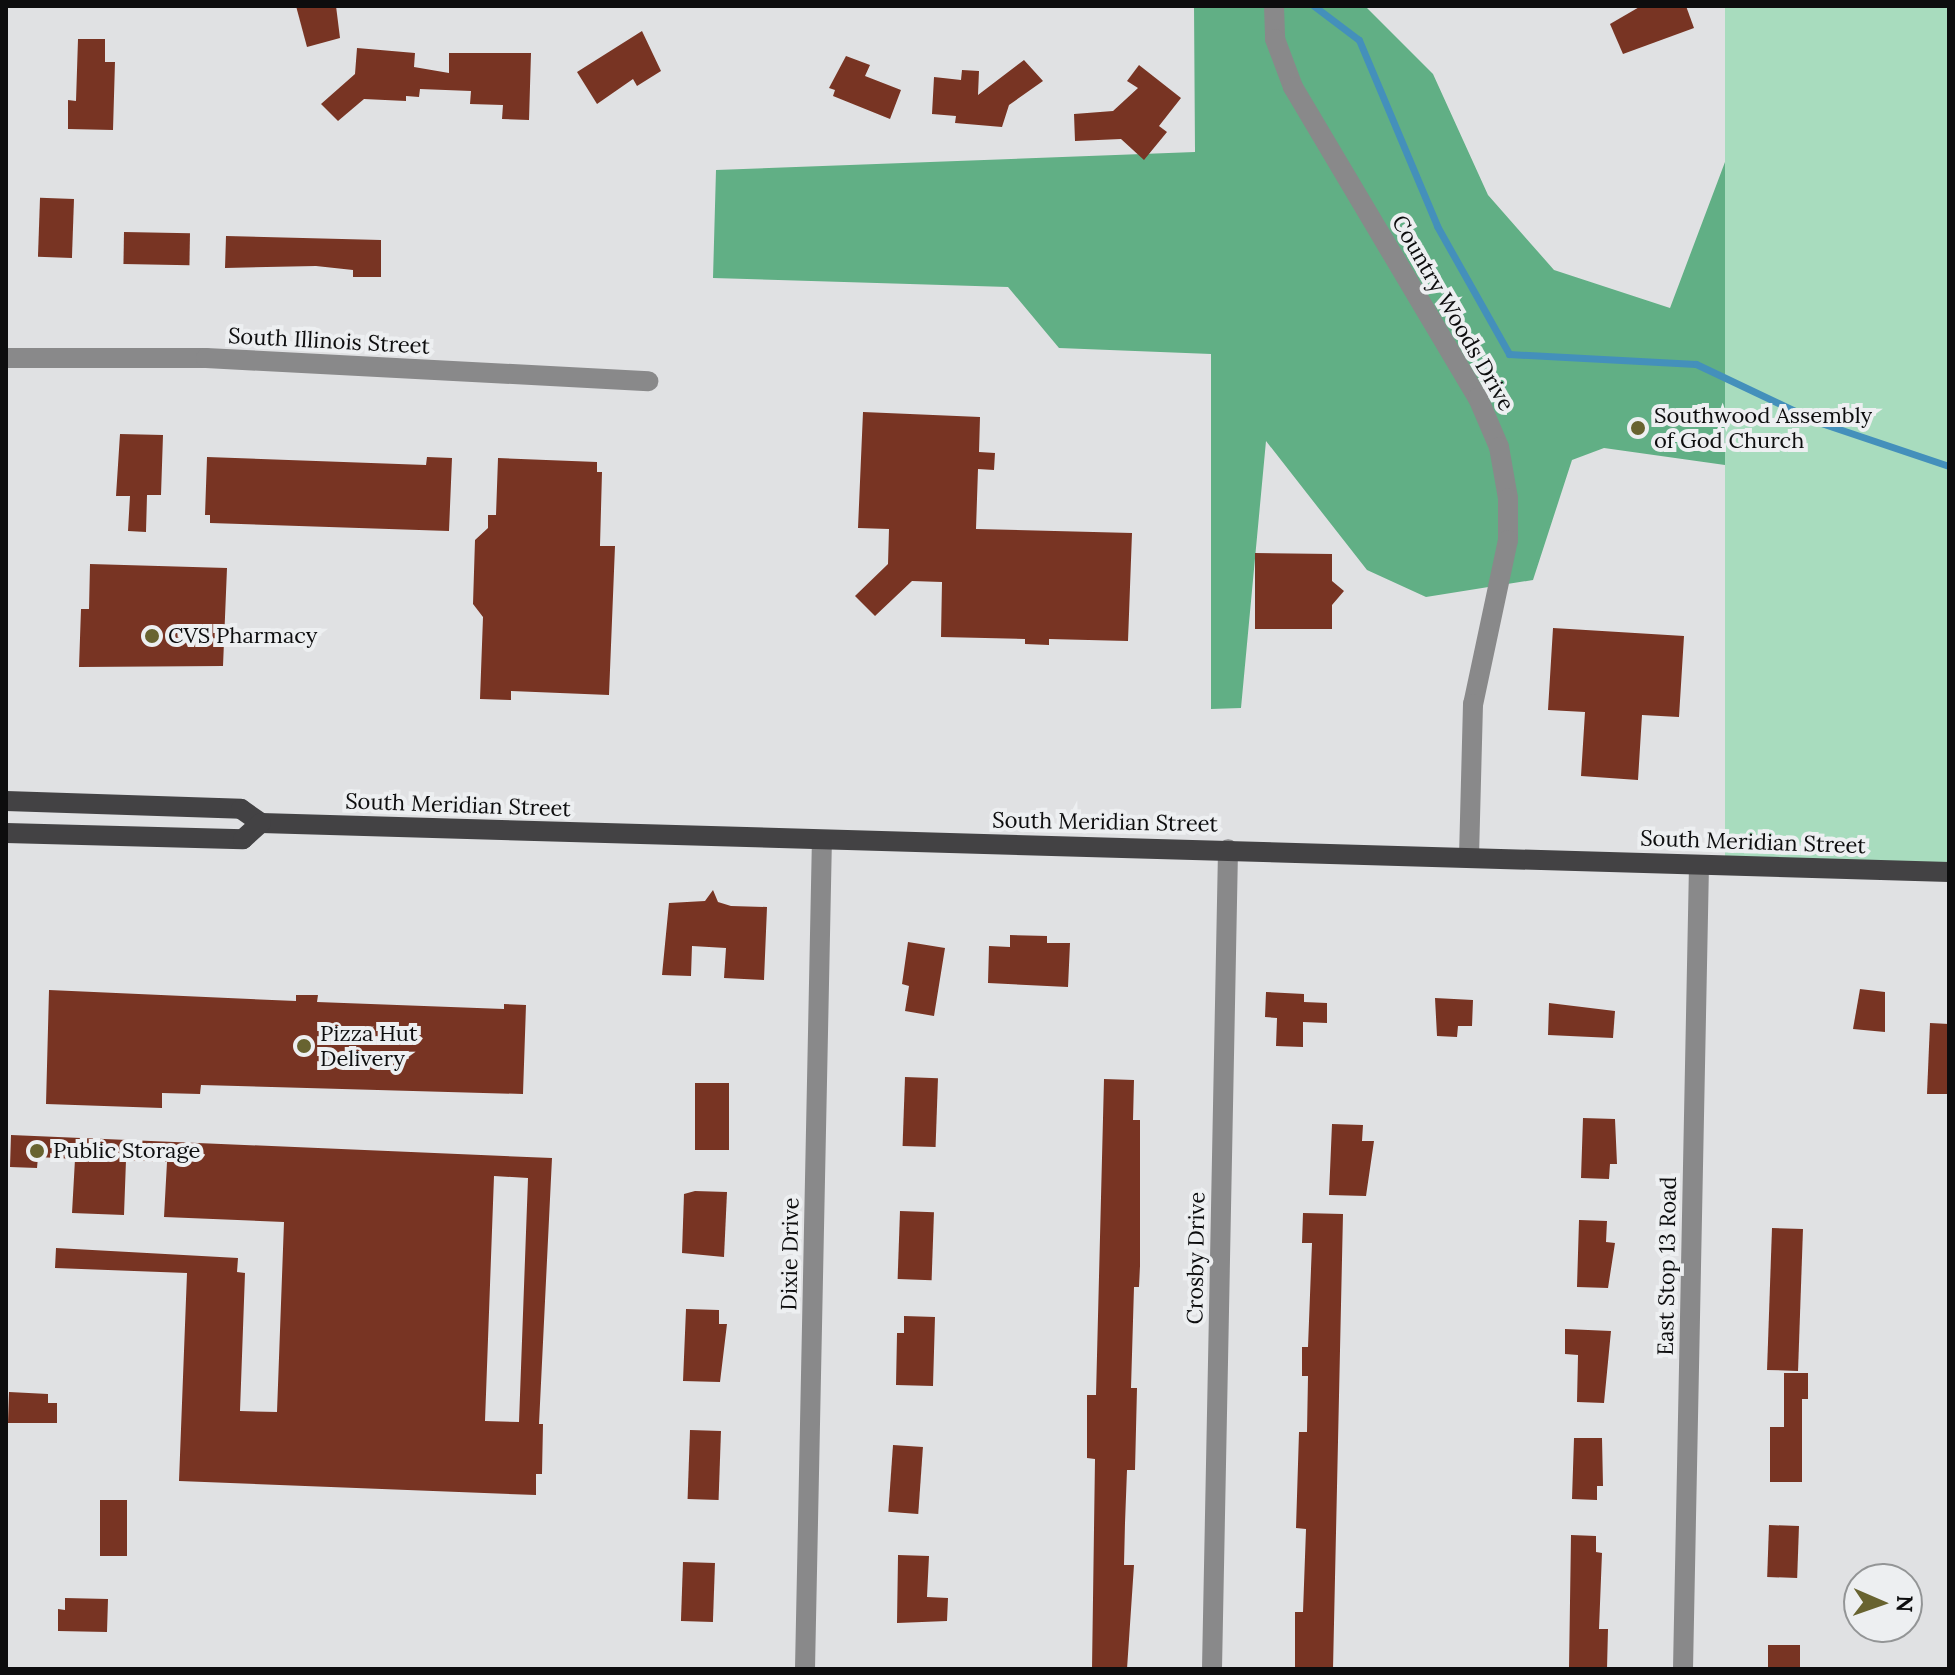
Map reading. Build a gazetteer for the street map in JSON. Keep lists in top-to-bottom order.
{
  "streets": {
    "main road": ["South Meridian Street"],
    "street": [
      "Country Woods Drive",
      "South Illinois Street",
      "Dixie Drive",
      "Crosby Drive",
      "East Stop 13 Road"
    ]
  },
  "crossings": [
    ["Country Woods Drive", "South Meridian Street"],
    ["South Meridian Street", "Dixie Drive"],
    ["South Meridian Street", "Crosby Drive"],
    ["South Meridian Street", "East Stop 13 Road"]
  ],
  "places": [
    "Southwood Assembly of God Church",
    "CVS Pharmacy",
    "Pizza Hut Delivery",
    "Public Storage"
  ],
  "north": "right"
}
